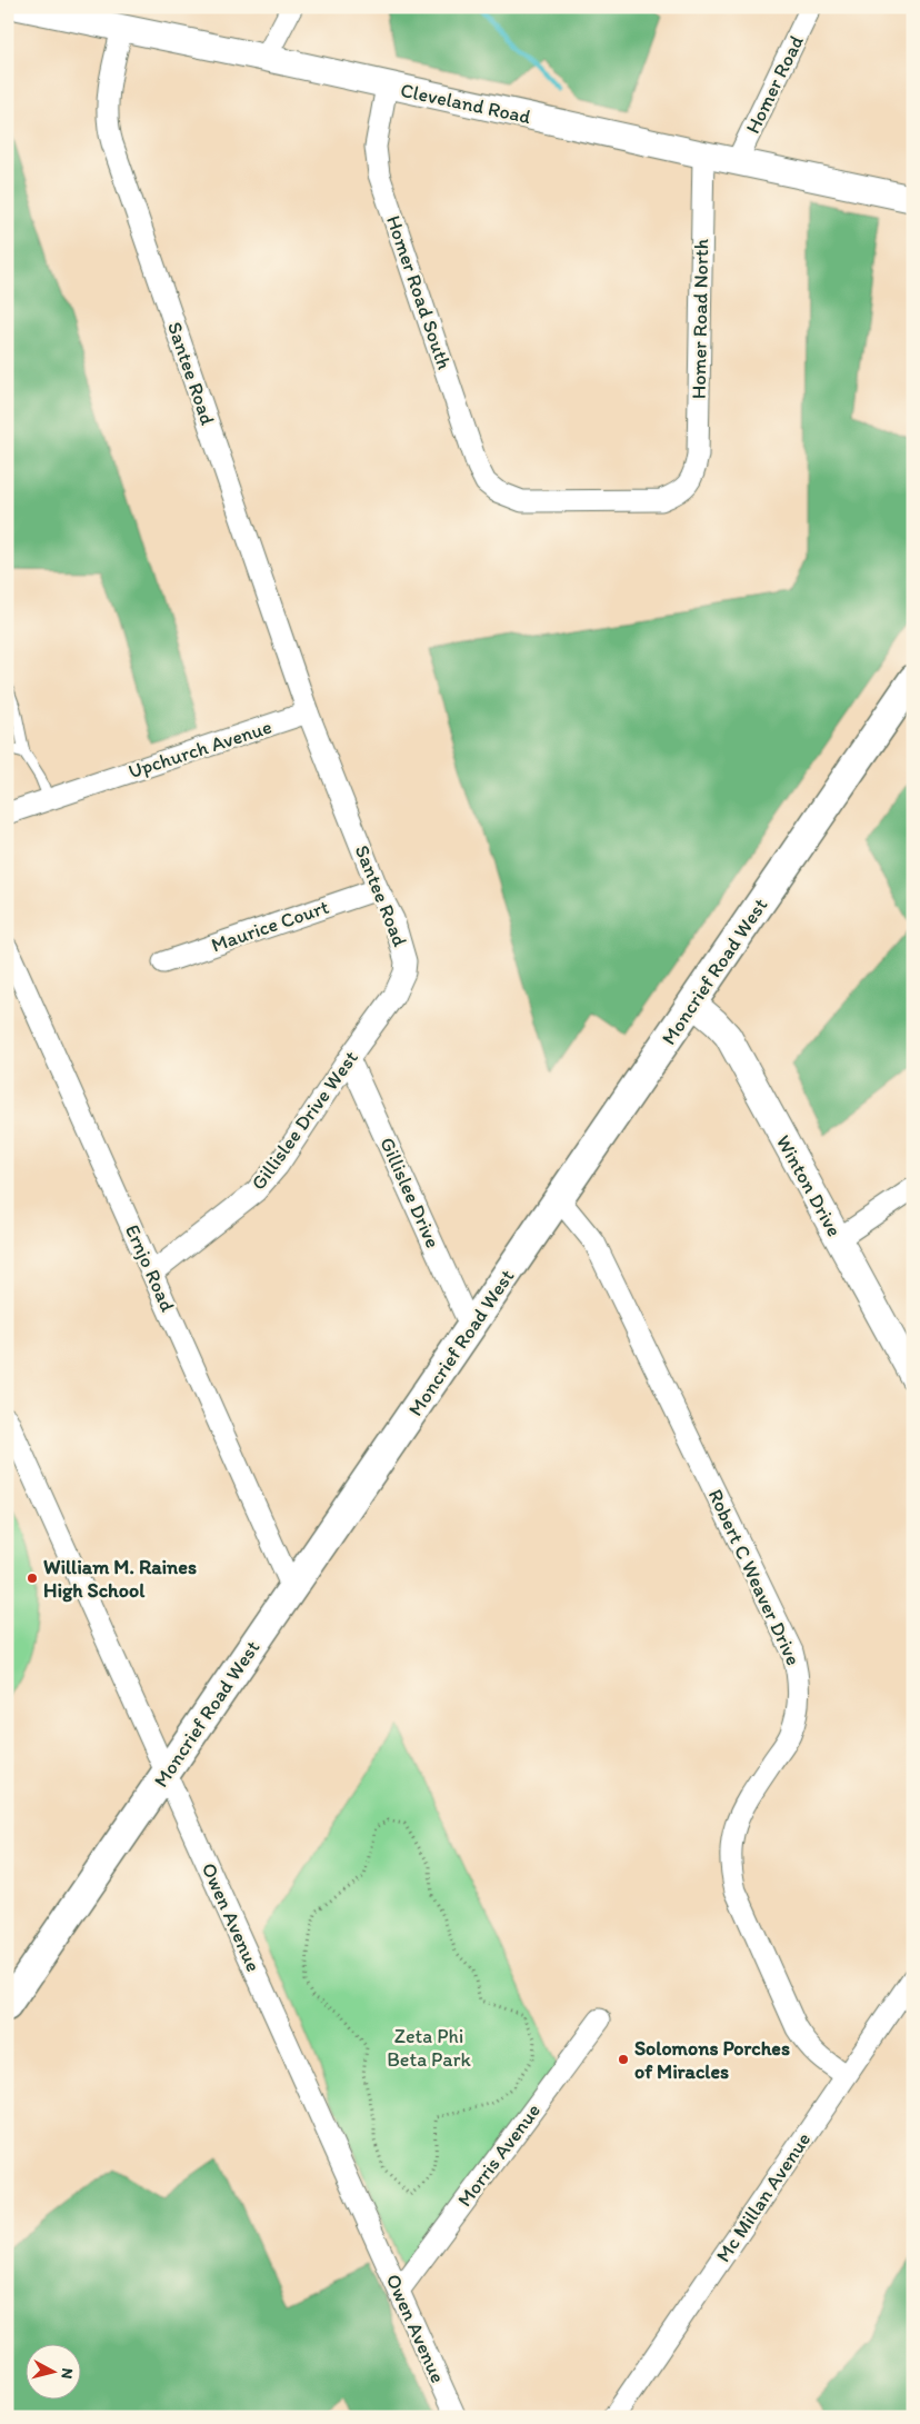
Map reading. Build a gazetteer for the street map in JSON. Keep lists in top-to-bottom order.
{
  "streets": {
    "main road": ["Moncrief Road West"],
    "street": [
      "Homer Road",
      "Cleveland Road",
      "Homer Road South",
      "Homer Road North",
      "Santee Road",
      "Upchurch Avenue",
      "Maurice Court",
      "Gillislee Drive West",
      "Winton Drive",
      "Gillislee Drive",
      "Ernjo Road",
      "Robert C Weaver Drive",
      "Owen Avenue",
      "Morris Avenue",
      "Mc Millan Avenue"
    ]
  },
  "crossings": [
    ["Homer Road", "Cleveland Road"],
    ["Cleveland Road", "Homer Road South"],
    ["Cleveland Road", "Homer Road North"],
    ["Cleveland Road", "Santee Road"],
    ["Homer Road South", "Homer Road North"],
    ["Santee Road", "Upchurch Avenue"],
    ["Santee Road", "Maurice Court"],
    ["Santee Road", "Gillislee Drive West"],
    ["Moncrief Road West", "Winton Drive"],
    ["Moncrief Road West", "Gillislee Drive"],
    ["Moncrief Road West", "Ernjo Road"],
    ["Moncrief Road West", "Robert C Weaver Drive"],
    ["Moncrief Road West", "Owen Avenue"],
    ["Gillislee Drive West", "Gillislee Drive"],
    ["Gillislee Drive West", "Ernjo Road"],
    ["Robert C Weaver Drive", "Mc Millan Avenue"],
    ["Owen Avenue", "Morris Avenue"]
  ],
  "parks": ["Zeta Phi Beta Park"],
  "places": ["William M. Raines High School", "Solomons Porches of Miracles"],
  "north": "right"
}
